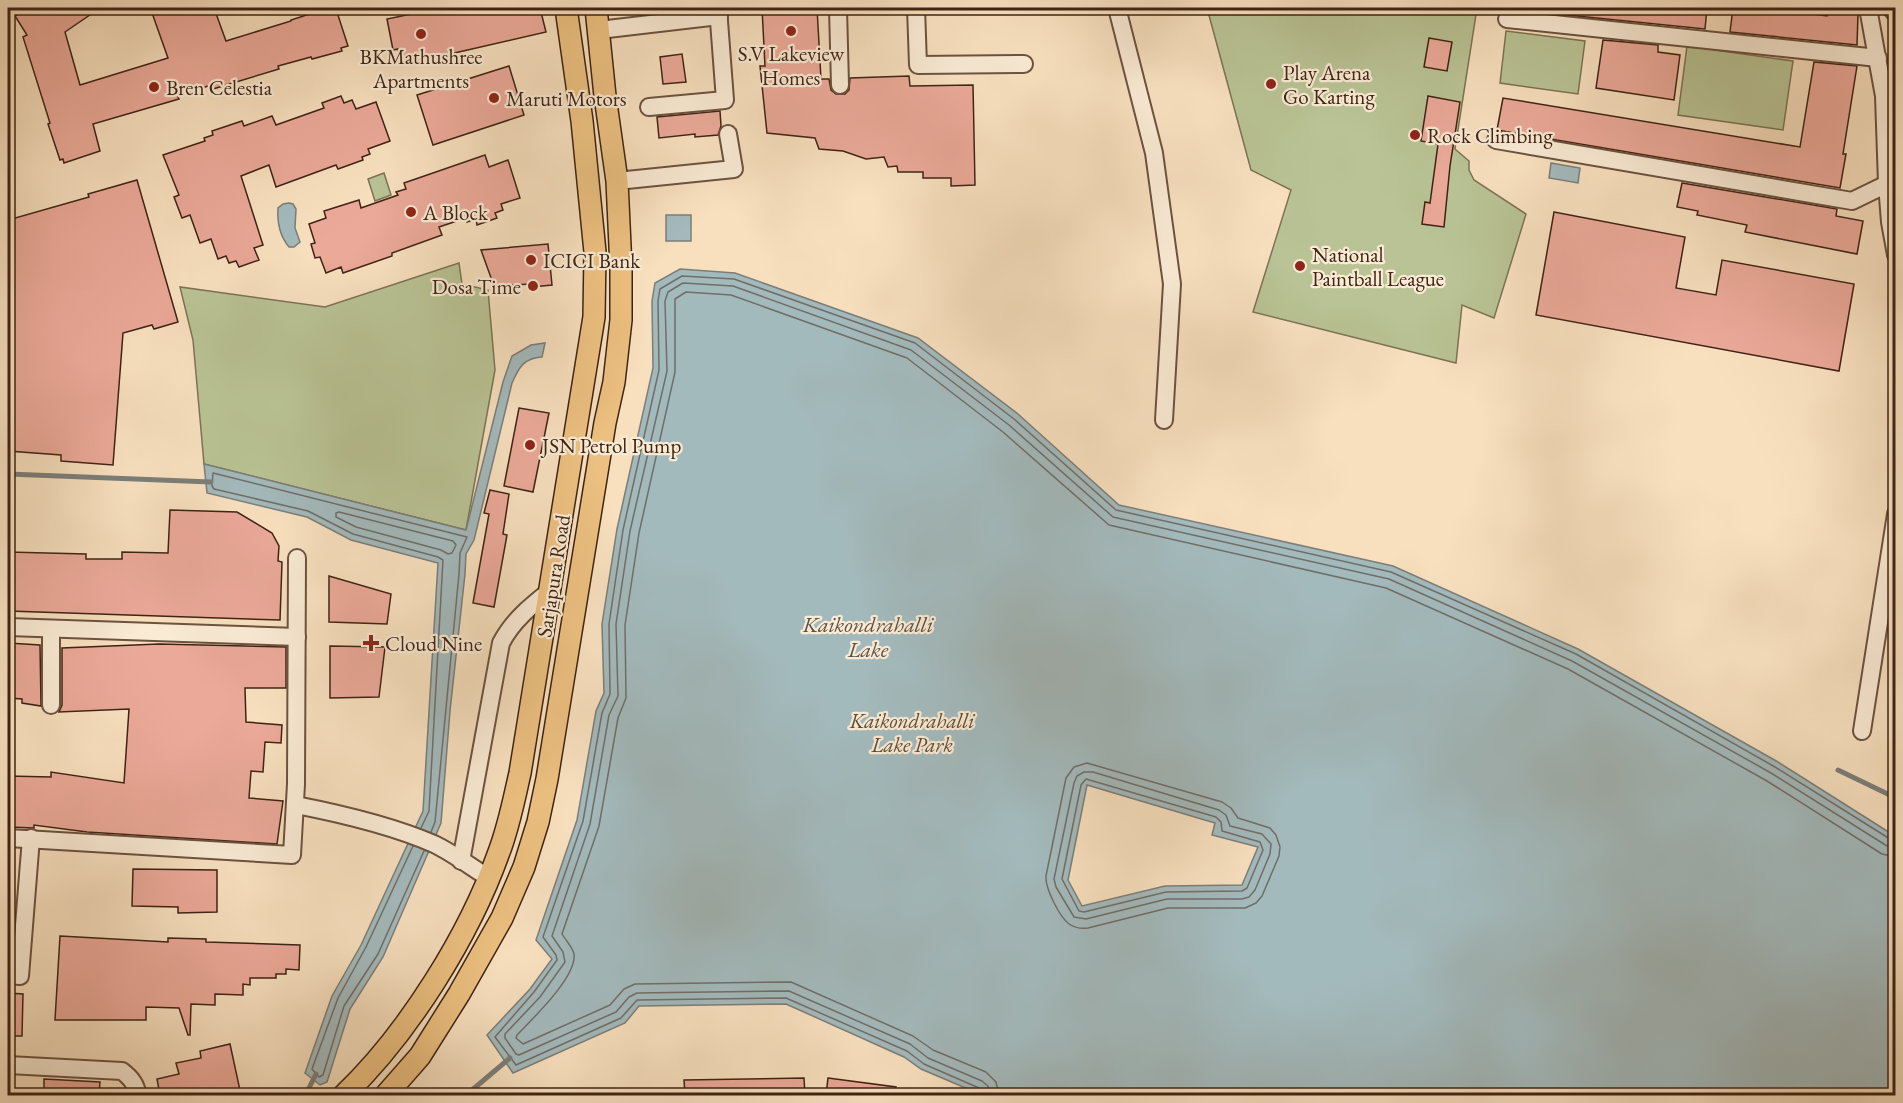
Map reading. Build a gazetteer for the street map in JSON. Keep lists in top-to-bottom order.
{
  "streets": {
    "main road": ["Sarjapura Road"]
  },
  "water": ["Kaikondrahalli Lake"],
  "parks": ["Kaikondrahalli Lake Park"],
  "places": {
    "other": [
      "S.V Lakeview Homes",
      "BKMathushree Apartments",
      "Play Arena Go Karting",
      "Bren Celestia",
      "Maruti Motors",
      "Rock Climbing",
      "A Block",
      "ICICI Bank",
      "National Paintball League",
      "Dosa Time",
      "JSN Petrol Pump"
    ],
    "health": ["Cloud Nine"]
  }
}
